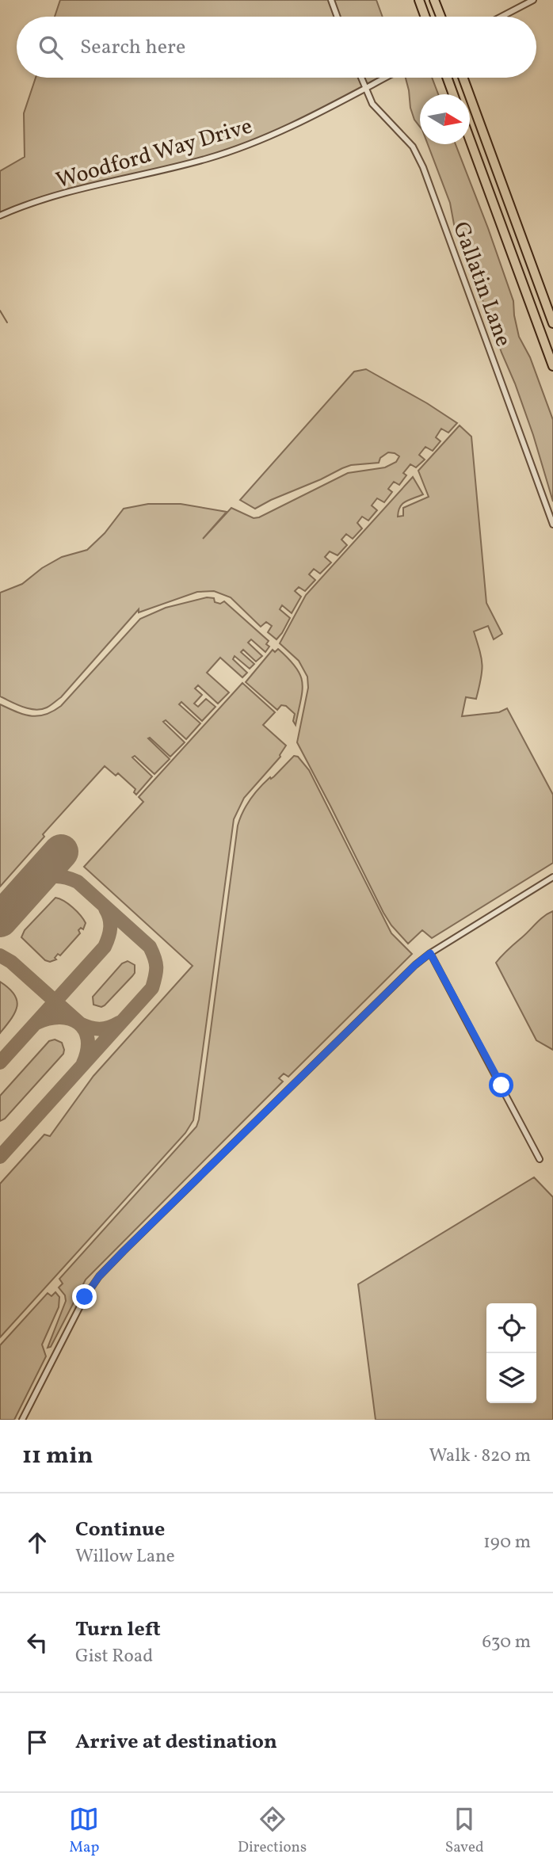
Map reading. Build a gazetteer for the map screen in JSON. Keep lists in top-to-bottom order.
{
  "streets": {
    "street": ["Woodford Way Drive", "Gallatin Lane"]
  },
  "crossings": [
    ["Woodford Way Drive", "Gallatin Lane"]
  ],
  "north": "right",
  "page": {
    "search": "Search here",
    "heading": ["11 min", "Walk · 820 m"],
    "list": [
      ["Continue", "Willow Lane", "190 m"],
      ["Turn left", "Gist Road", "630 m"],
      "Arrive at destination"
    ],
    "nav": ["Map", "Directions", "Saved"]
  }
}
